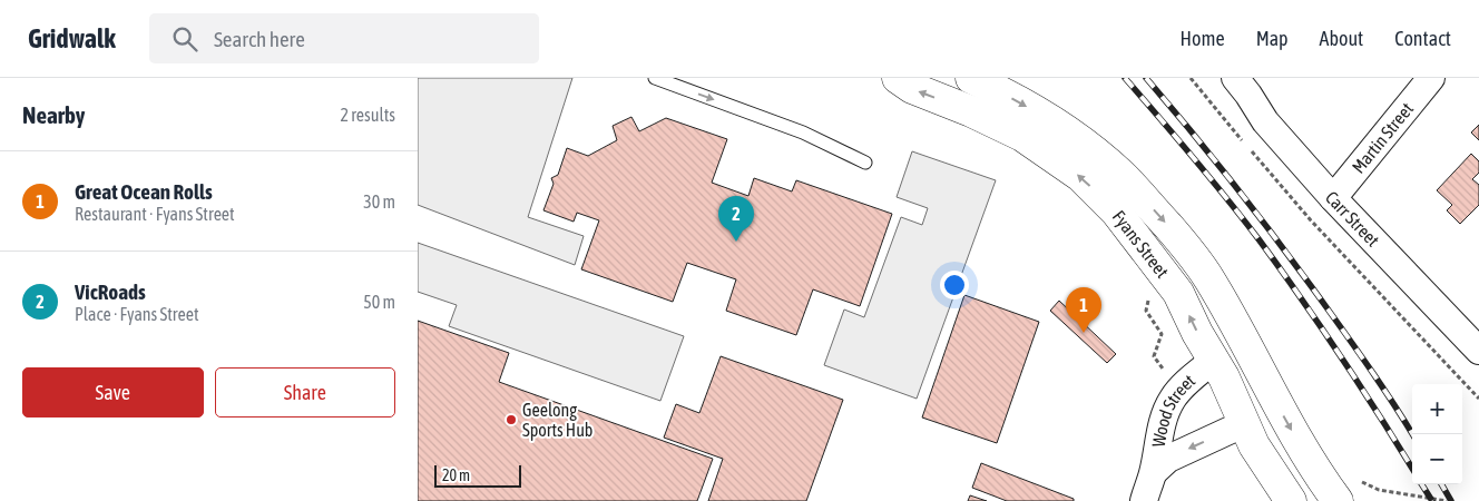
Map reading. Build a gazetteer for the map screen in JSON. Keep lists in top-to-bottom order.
{
  "streets": {
    "main road": ["Fyans Street"],
    "street": ["Martin Street", "Carr Street", "Wood Street"]
  },
  "crossings": [
    ["Martin Street", "Carr Street"],
    ["Fyans Street", "Wood Street"]
  ],
  "one_way": ["Wood Street"],
  "places": ["Geelong Sports Hub"],
  "scale_bar": "20 m",
  "page": {
    "header": "Gridwalk",
    "search": "Search here",
    "nav": [
      "Home",
      "Map",
      "About",
      "Contact"
    ],
    "heading": ["Nearby", "2 results"],
    "list": [
      {
        "mark": "1",
        "name": "Great Ocean Rolls",
        "note": "Restaurant · Fyans Street",
        "value": "30 m"
      },
      {
        "mark": "2",
        "name": "VicRoads",
        "note": "Place · Fyans Street",
        "value": "50 m"
      }
    ],
    "pins": ["2", "1"],
    "buttons": ["Save", "Share"],
    "map_buttons": ["+", "−"],
    "scale": "20 m"
  }
}
